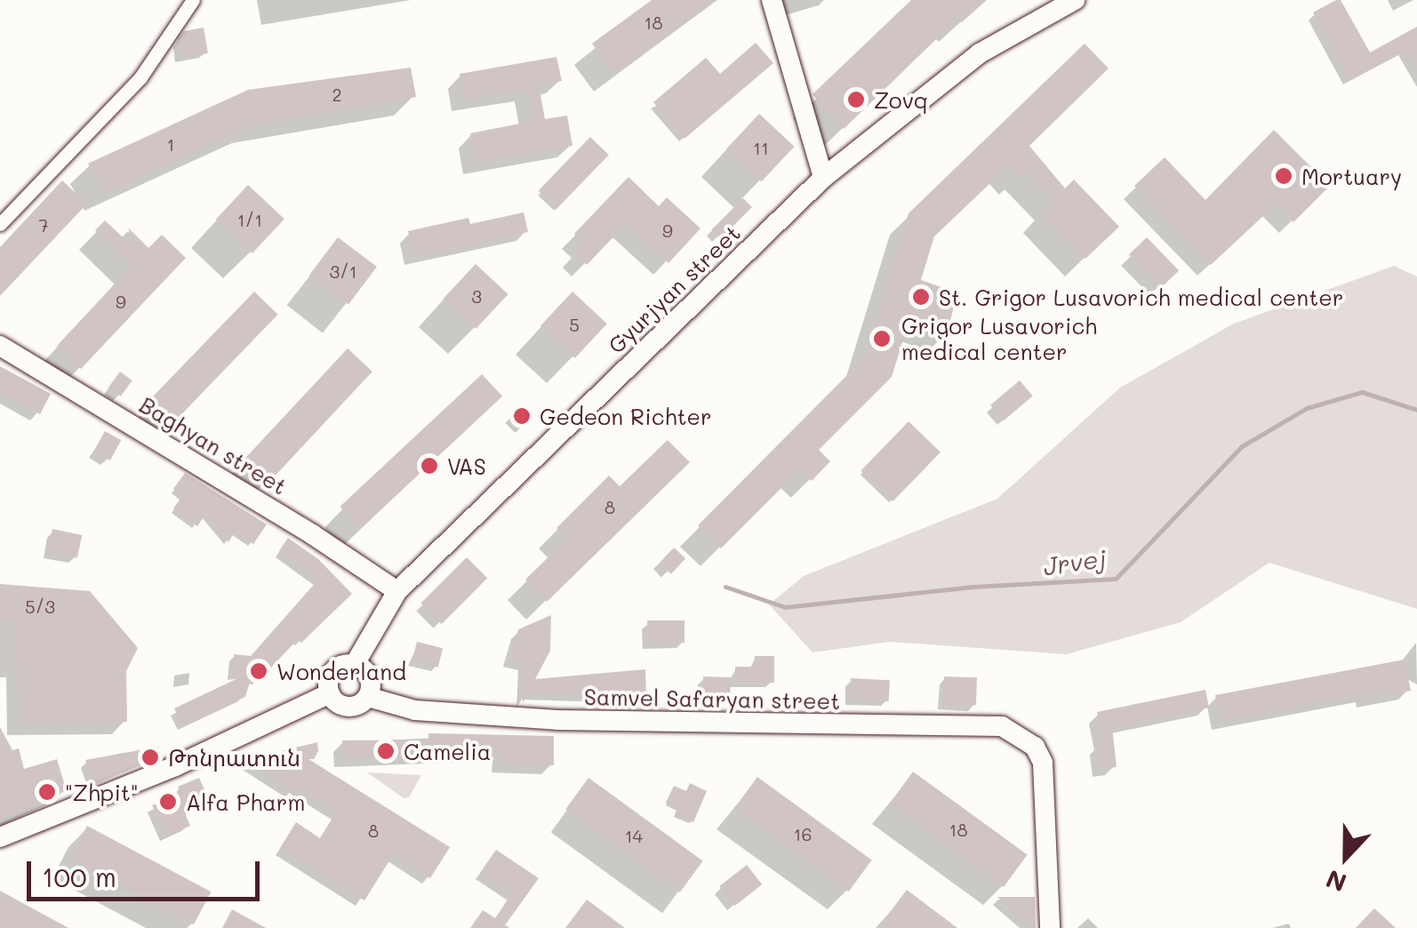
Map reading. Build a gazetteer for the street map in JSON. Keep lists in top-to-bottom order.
{
  "streets": {
    "street": ["Gyurjyan street", "Baghyan street", "Samvel Safaryan street"]
  },
  "crossings": [
    ["Gyurjyan street", "Baghyan street"],
    ["Gyurjyan street", "Samvel Safaryan street"]
  ],
  "water": ["Jrvej"],
  "places": [
    "Zovq",
    "Mortuary",
    "St. Grigor Lusavorich medical center",
    "Grigor Lusavorich medical center",
    "Gedeon Richter",
    "VAS",
    "Wonderland",
    "Camelia",
    "Թոնրատուն",
    "\"Zhpit\"",
    "Alfa Pharm"
  ],
  "house_numbers": [
    "18",
    "2",
    "1",
    "11",
    "1/1",
    "7",
    "9",
    "3/1",
    "3",
    "9",
    "5",
    "8",
    "5/3",
    "18",
    "8",
    "16",
    "14"
  ],
  "scale_bar": "100 m",
  "north": "bottom"
}
